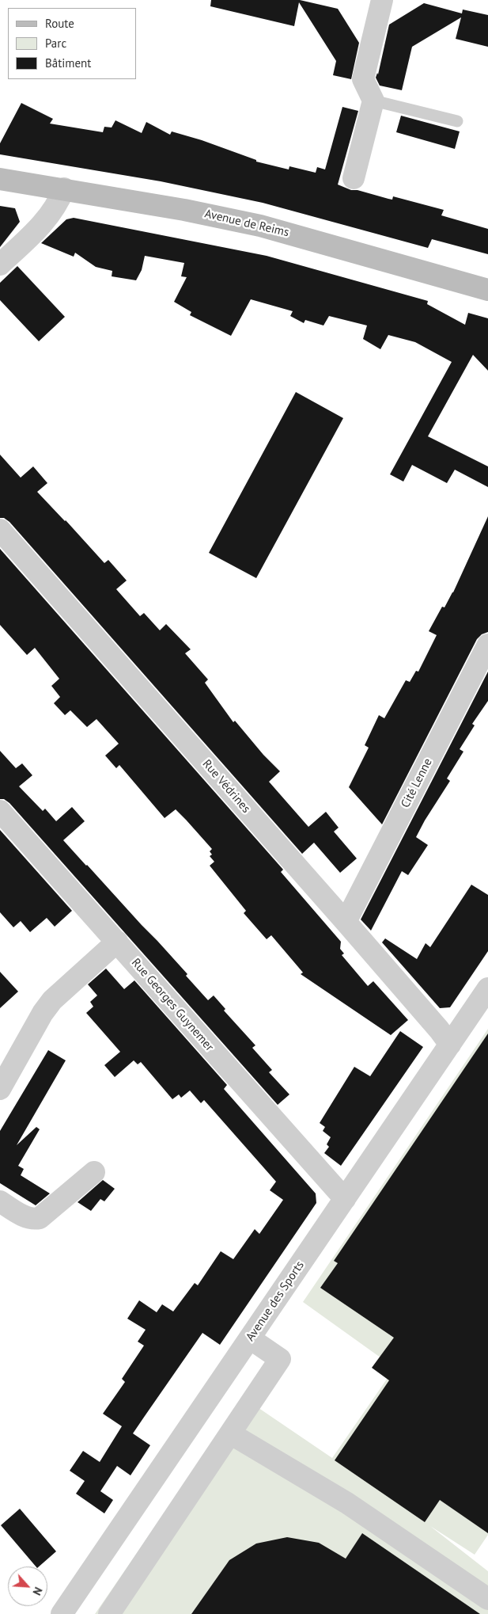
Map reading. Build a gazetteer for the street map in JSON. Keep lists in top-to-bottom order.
{
  "streets": {
    "street": [
      "Avenue de Reims",
      "Cité Lenne",
      "Rue Védrines",
      "Rue Georges Guynemer",
      "Avenue des Sports"
    ]
  },
  "crossings": [
    ["Cité Lenne", "Rue Védrines"],
    ["Rue Védrines", "Avenue des Sports"],
    ["Rue Georges Guynemer", "Avenue des Sports"]
  ],
  "legend": ["Route", "Parc", "Bâtiment"],
  "north": "bottom right"
}
